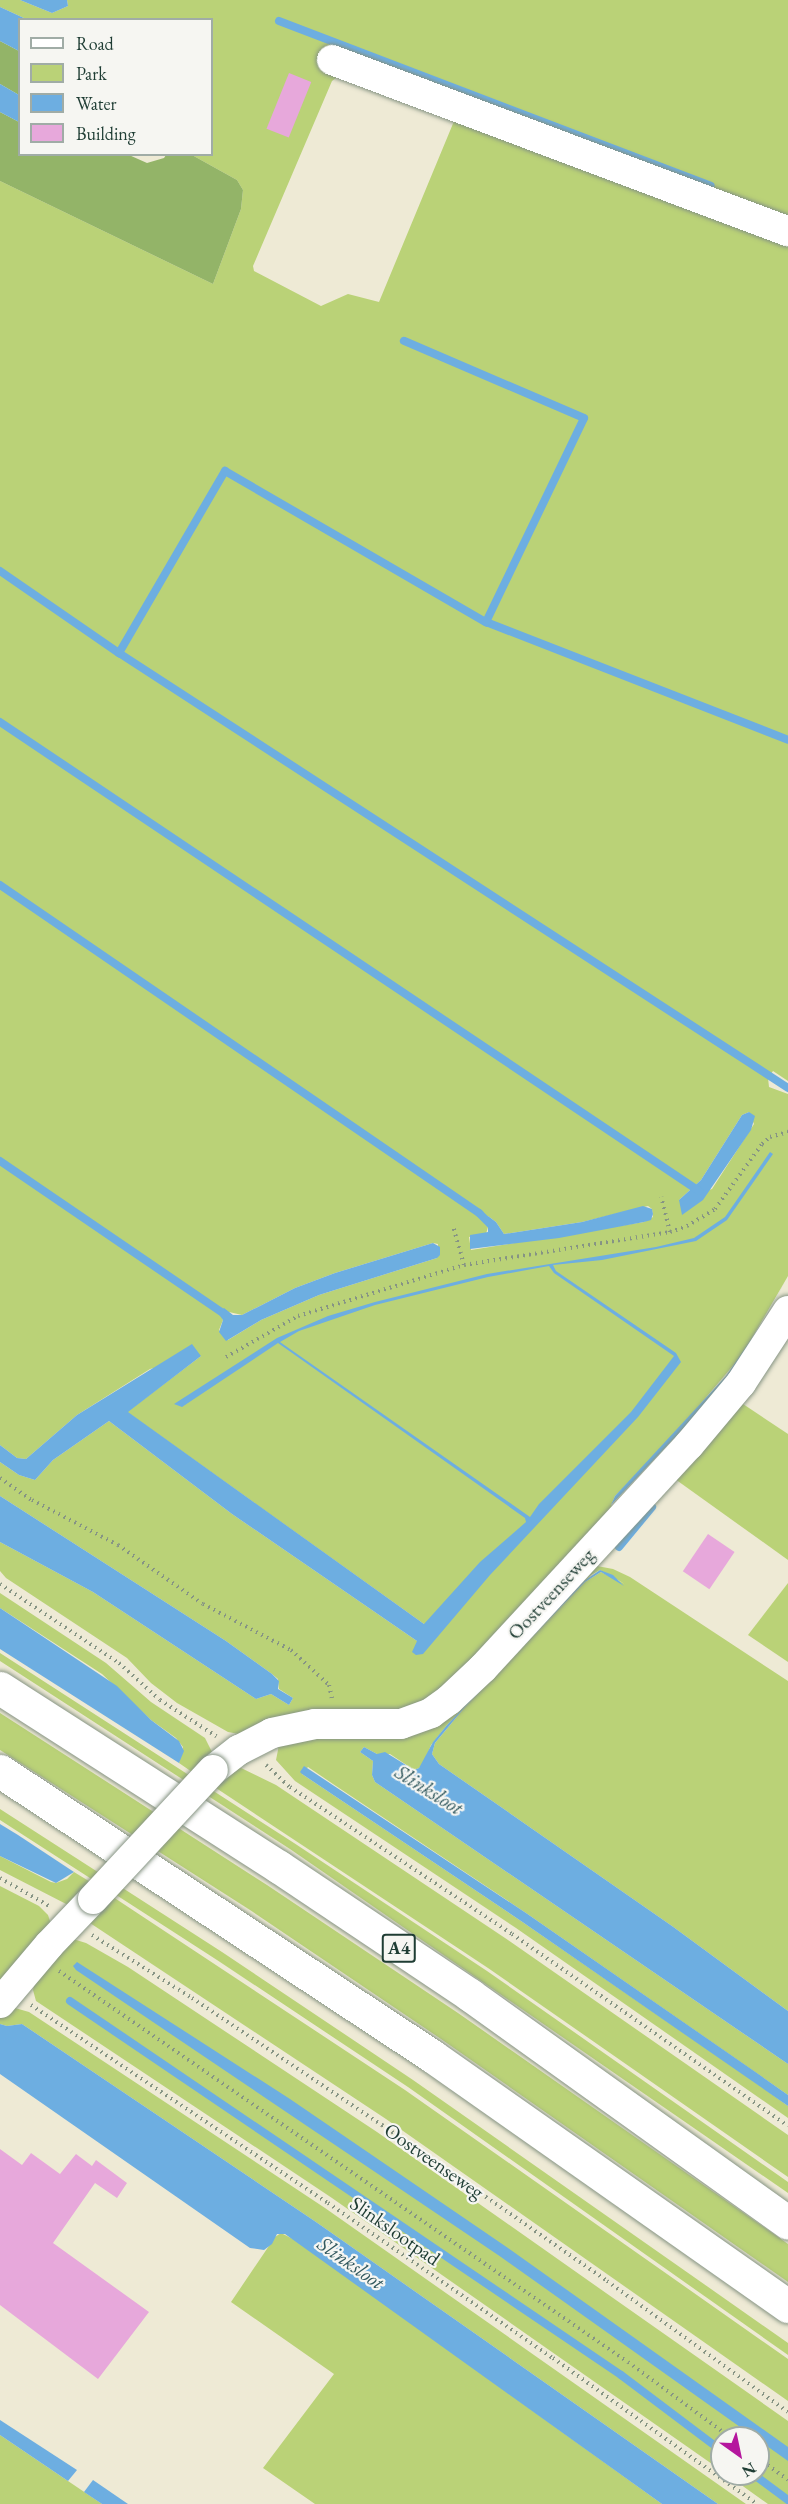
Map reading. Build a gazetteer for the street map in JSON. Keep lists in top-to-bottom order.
{
  "streets": {
    "highway": ["A4"],
    "street": ["Oostveenseweg"],
    "path": ["Slinkslootpad"]
  },
  "crossings": [
    ["Oostveenseweg", "Slinkslootpad"]
  ],
  "water": ["Slinksloot"],
  "legend": [
    "Road",
    "Park",
    "Water",
    "Building"
  ],
  "north": "bottom right"
}
